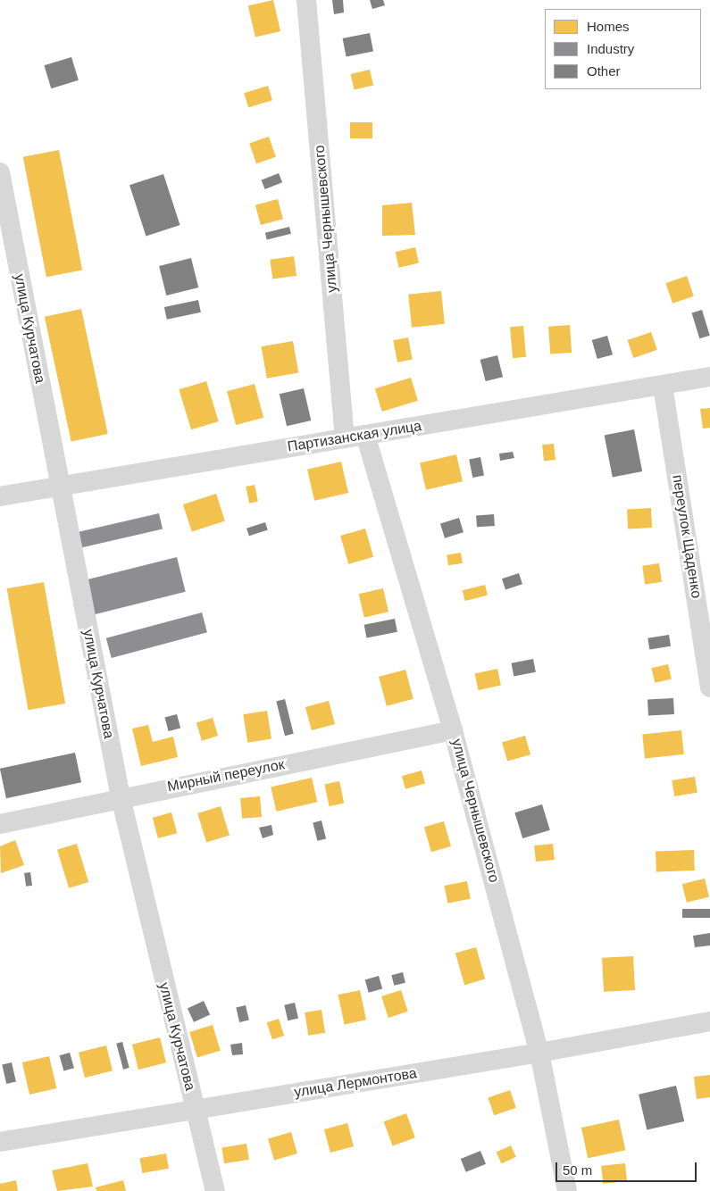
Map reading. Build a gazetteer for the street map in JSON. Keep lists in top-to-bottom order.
{
  "streets": {
    "street": [
      "улица Чернышевского",
      "улица Курчатова",
      "Партизанская улица",
      "переулок Щаденко",
      "Мирный переулок",
      "улица Лермонтова"
    ]
  },
  "crossings": [
    ["улица Чернышевского", "Партизанская улица"],
    ["улица Чернышевского", "Мирный переулок"],
    ["улица Чернышевского", "улица Лермонтова"],
    ["улица Курчатова", "Партизанская улица"],
    ["улица Курчатова", "Мирный переулок"],
    ["улица Курчатова", "улица Лермонтова"],
    ["Партизанская улица", "переулок Щаденко"]
  ],
  "legend": ["Homes", "Industry", "Other"],
  "scale_bar": "50 m"
}
